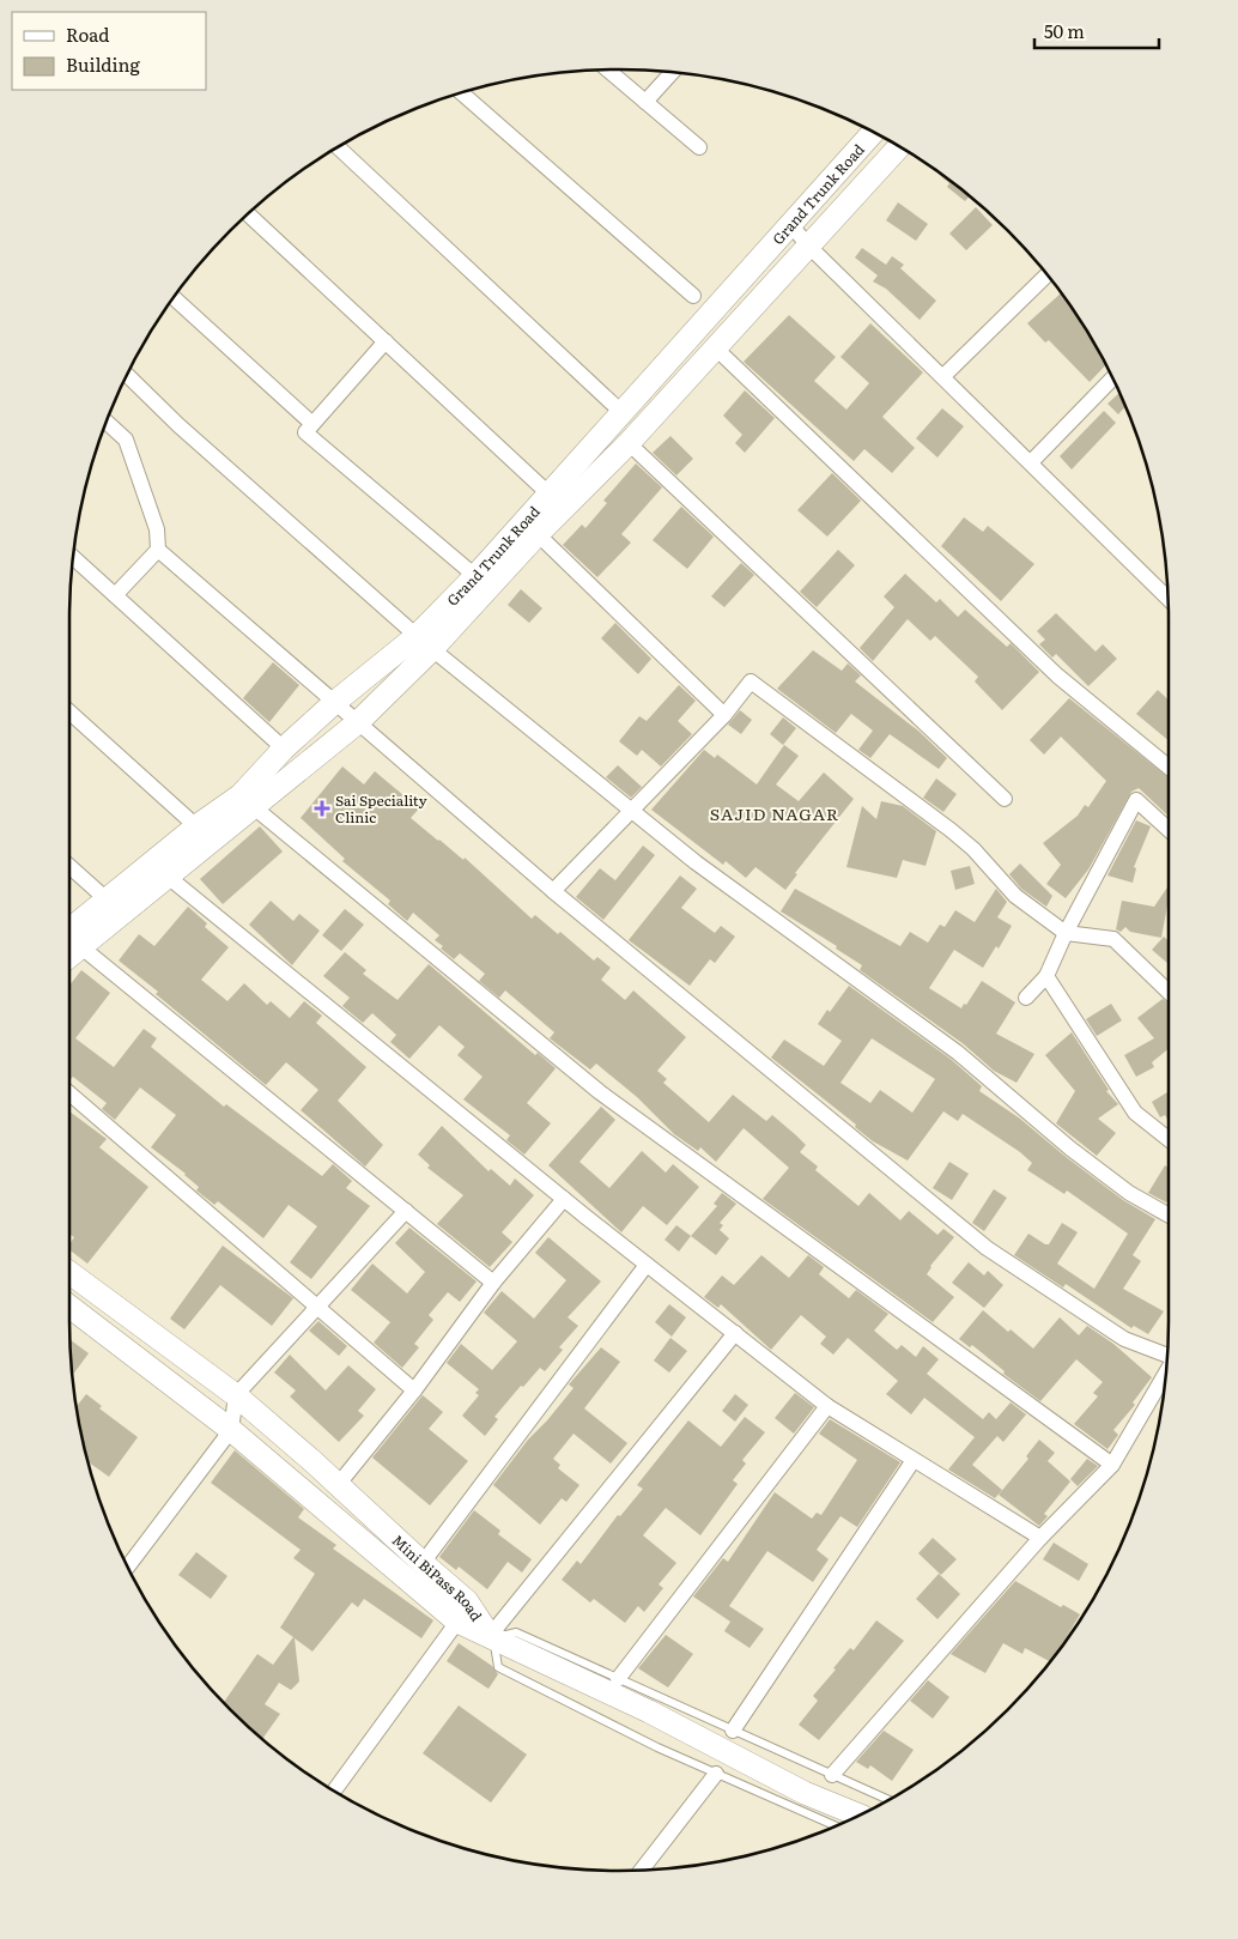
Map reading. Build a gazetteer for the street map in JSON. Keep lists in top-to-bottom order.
{
  "streets": {
    "main road": ["Grand Trunk Road", "Mini BiPass Road"]
  },
  "districts": ["SAJID NAGAR"],
  "places": {
    "health": ["Sai Speciality Clinic"]
  },
  "legend": ["Road", "Building"],
  "scale_bar": "50 m"
}
